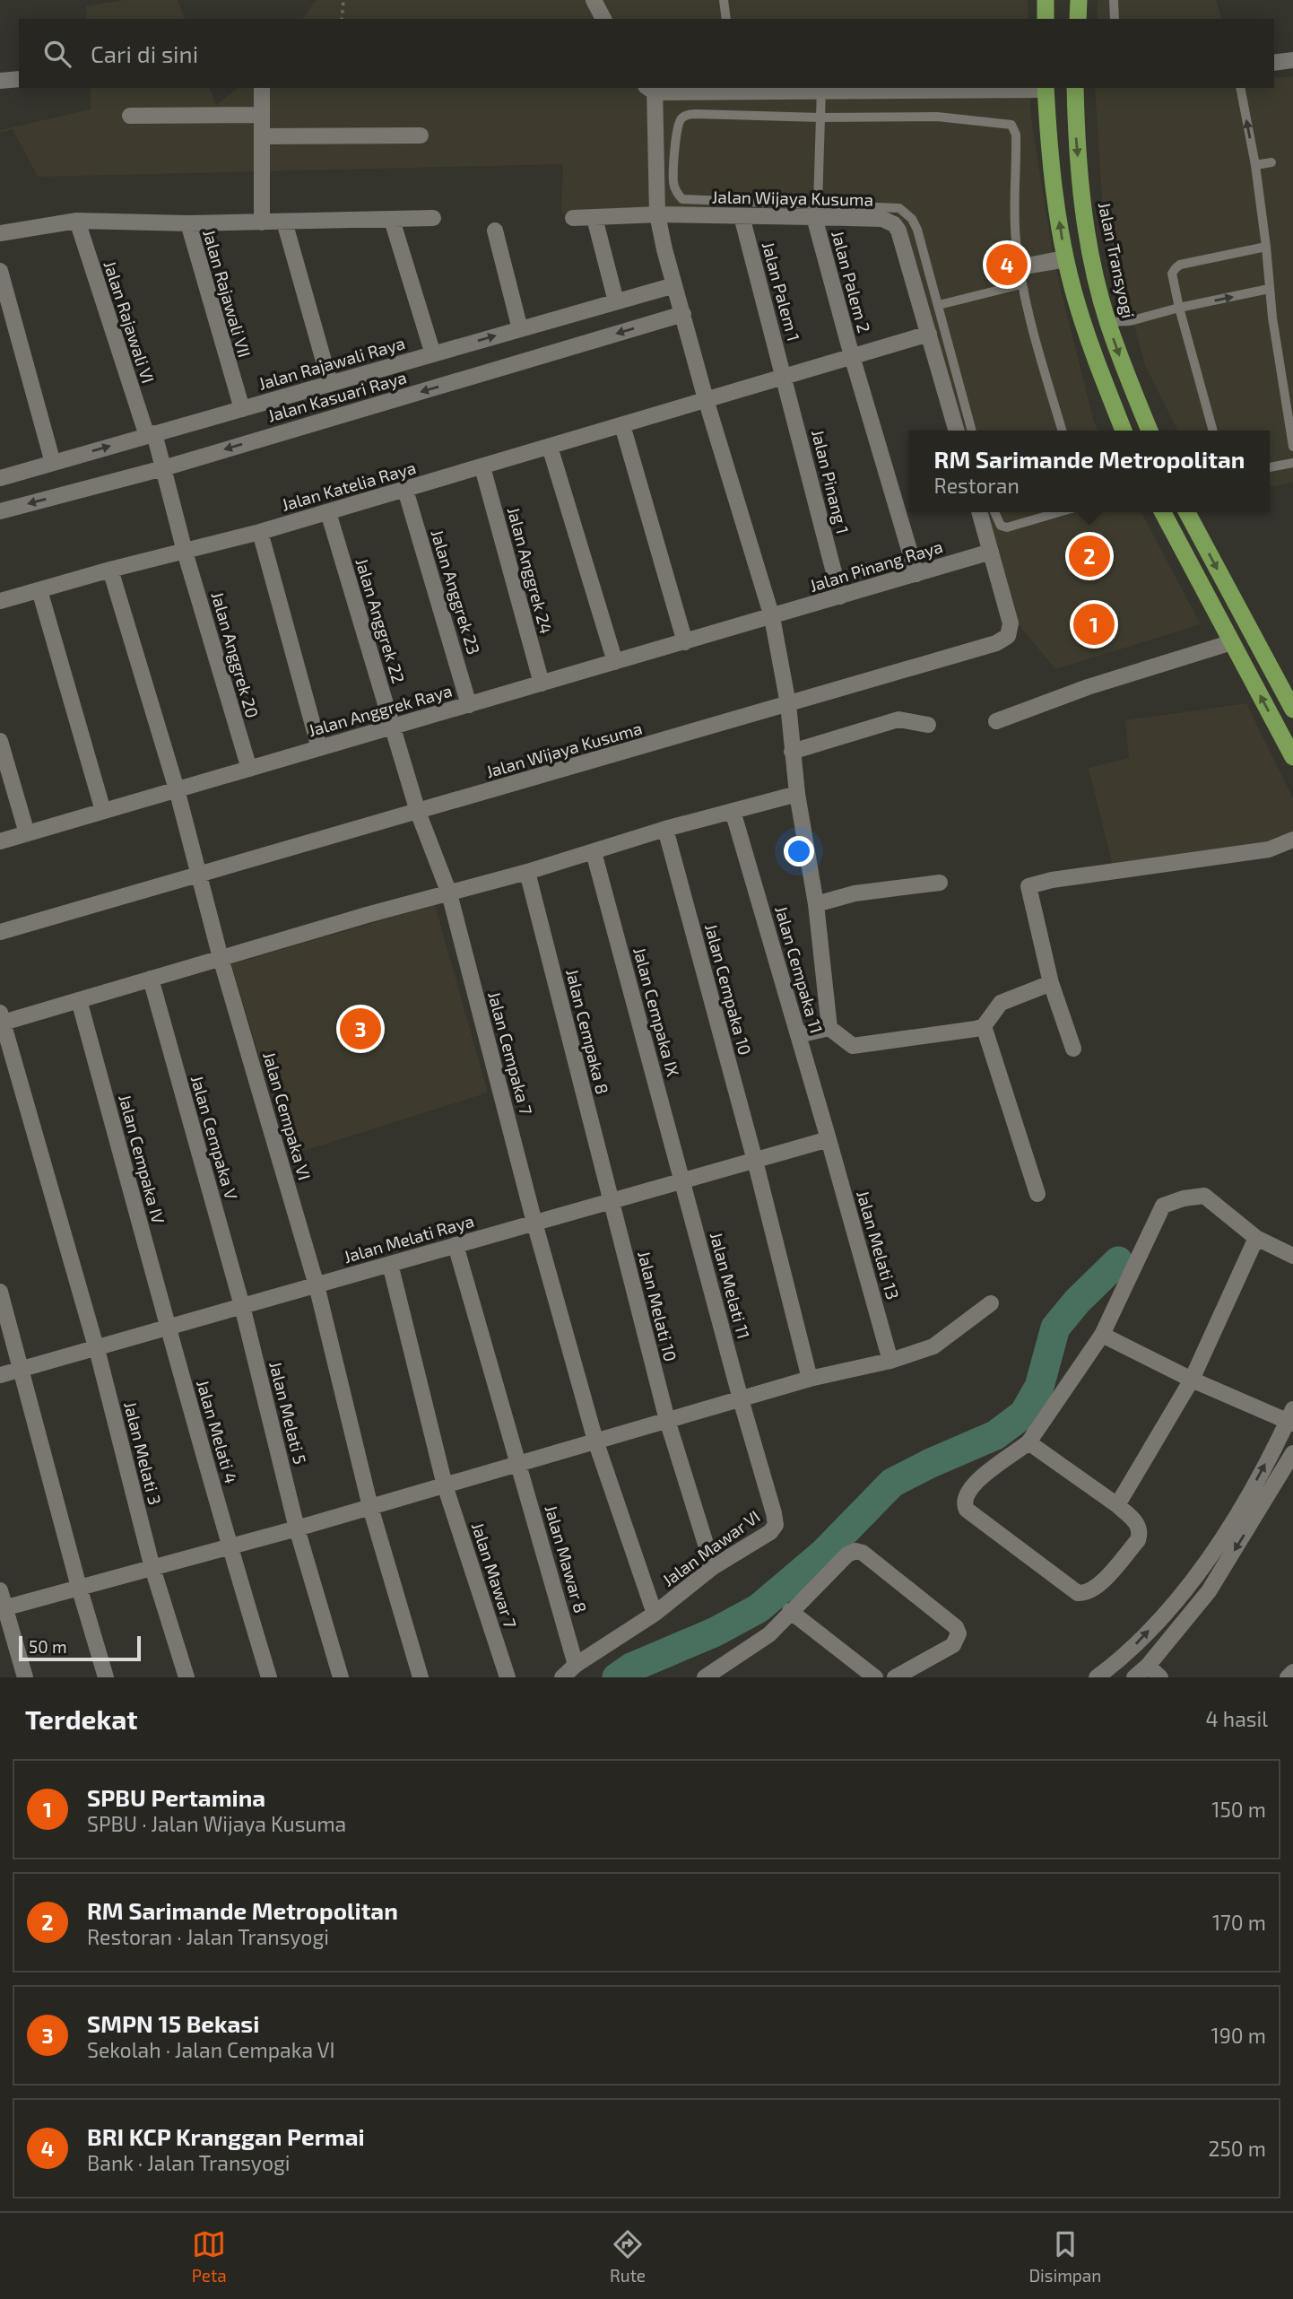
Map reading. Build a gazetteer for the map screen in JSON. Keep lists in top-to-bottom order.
{
  "streets": {
    "highway": ["Jalan Transyogi"],
    "street": [
      "Jalan Wijaya Kusuma",
      "Jalan Palem 2",
      "Jalan Palem 1",
      "Jalan Rajawali VII",
      "Jalan Rajawali VI",
      "Jalan Rajawali Raya",
      "Jalan Kasuari Raya",
      "Jalan Pinang 1",
      "Jalan Katelia Raya",
      "Jalan Pinang Raya",
      "Jalan Anggrek 24",
      "Jalan Anggrek 23",
      "Jalan Anggrek 22",
      "Jalan Anggrek 20",
      "Jalan Anggrek Raya",
      "Jalan Cempaka 11",
      "Jalan Cempaka 10",
      "Jalan Cempaka IX",
      "Jalan Cempaka 8",
      "Jalan Cempaka 7",
      "Jalan Cempaka VI",
      "Jalan Cempaka V",
      "Jalan Cempaka IV",
      "Jalan Melati Raya",
      "Jalan Melati 13",
      "Jalan Melati 11",
      "Jalan Melati 10",
      "Jalan Melati 5",
      "Jalan Melati 4",
      "Jalan Melati 3",
      "Jalan Mawar VI",
      "Jalan Mawar 8",
      "Jalan Mawar 7"
    ]
  },
  "crossings": [
    ["Jalan Wijaya Kusuma", "Jalan Palem 2"],
    ["Jalan Wijaya Kusuma", "Jalan Palem 1"],
    ["Jalan Wijaya Kusuma", "Jalan Katelia Raya"],
    ["Jalan Wijaya Kusuma", "Jalan Pinang Raya"],
    ["Jalan Wijaya Kusuma", "Jalan Anggrek 22"],
    ["Jalan Wijaya Kusuma", "Jalan Cempaka 7"],
    ["Jalan Wijaya Kusuma", "Jalan Cempaka VI"],
    ["Jalan Palem 2", "Jalan Katelia Raya"],
    ["Jalan Palem 2", "Jalan Pinang Raya"],
    ["Jalan Palem 1", "Jalan Pinang 1"],
    ["Jalan Palem 1", "Jalan Katelia Raya"],
    ["Jalan Rajawali VII", "Jalan Rajawali Raya"],
    ["Jalan Rajawali VI", "Jalan Rajawali Raya"],
    ["Jalan Rajawali VI", "Jalan Kasuari Raya"],
    ["Jalan Rajawali VI", "Jalan Anggrek 20"],
    ["Jalan Kasuari Raya", "Jalan Anggrek 20"],
    ["Jalan Pinang 1", "Jalan Katelia Raya"],
    ["Jalan Pinang 1", "Jalan Pinang Raya"],
    ["Jalan Katelia Raya", "Jalan Anggrek 24"],
    ["Jalan Katelia Raya", "Jalan Anggrek 23"],
    ["Jalan Katelia Raya", "Jalan Anggrek 22"],
    ["Jalan Katelia Raya", "Jalan Anggrek 20"],
    ["Jalan Katelia Raya", "Jalan Cempaka VI"],
    ["Jalan Pinang Raya", "Jalan Anggrek Raya"],
    ["Jalan Anggrek 24", "Jalan Anggrek Raya"],
    ["Jalan Anggrek 23", "Jalan Anggrek Raya"],
    ["Jalan Anggrek 22", "Jalan Anggrek Raya"],
    ["Jalan Anggrek 22", "Jalan Cempaka 7"],
    ["Jalan Anggrek 20", "Jalan Anggrek Raya"],
    ["Jalan Anggrek Raya", "Jalan Cempaka VI"],
    ["Jalan Cempaka 11", "Jalan Melati Raya"],
    ["Jalan Cempaka 11", "Jalan Melati 13"],
    ["Jalan Cempaka 10", "Jalan Melati Raya"],
    ["Jalan Cempaka IX", "Jalan Melati Raya"],
    ["Jalan Cempaka IX", "Jalan Melati 11"],
    ["Jalan Cempaka 8", "Jalan Melati Raya"],
    ["Jalan Cempaka 8", "Jalan Melati 10"],
    ["Jalan Cempaka 7", "Jalan Melati Raya"],
    ["Jalan Cempaka 7", "Jalan Mawar VI"],
    ["Jalan Cempaka VI", "Jalan Melati Raya"],
    ["Jalan Cempaka V", "Jalan Melati Raya"],
    ["Jalan Cempaka V", "Jalan Melati 5"],
    ["Jalan Cempaka IV", "Jalan Melati Raya"],
    ["Jalan Cempaka IV", "Jalan Melati 4"],
    ["Jalan Melati Raya", "Jalan Melati 13"],
    ["Jalan Melati Raya", "Jalan Melati 11"],
    ["Jalan Melati Raya", "Jalan Melati 10"],
    ["Jalan Melati Raya", "Jalan Melati 5"],
    ["Jalan Melati Raya", "Jalan Melati 4"],
    ["Jalan Melati Raya", "Jalan Melati 3"],
    ["Jalan Melati Raya", "Jalan Mawar 8"],
    ["Jalan Melati Raya", "Jalan Mawar 7"],
    ["Jalan Melati 11", "Jalan Mawar VI"],
    ["Jalan Melati 10", "Jalan Mawar VI"],
    ["Jalan Mawar VI", "Jalan Mawar 8"]
  ],
  "one_way": ["Jalan Kasuari Raya"],
  "scale_bar": "50 m",
  "page": {
    "search": "Cari di sini",
    "pins": [
      "4",
      "2",
      "1",
      "3"
    ],
    "popup": ["RM Sarimande Metropolitan", "Restoran"],
    "scale": "50 m",
    "heading": ["Terdekat", "4 hasil"],
    "list": [
      {
        "mark": "1",
        "name": "SPBU Pertamina",
        "note": "SPBU · Jalan Wijaya Kusuma",
        "value": "150 m"
      },
      {
        "mark": "2",
        "name": "RM Sarimande Metropolitan",
        "note": "Restoran · Jalan Transyogi",
        "value": "170 m"
      },
      {
        "mark": "3",
        "name": "SMPN 15 Bekasi",
        "note": "Sekolah · Jalan Cempaka VI",
        "value": "190 m"
      },
      {
        "mark": "4",
        "name": "BRI KCP Kranggan Permai",
        "note": "Bank · Jalan Transyogi",
        "value": "250 m"
      }
    ],
    "nav": ["Peta", "Rute", "Disimpan"]
  }
}
